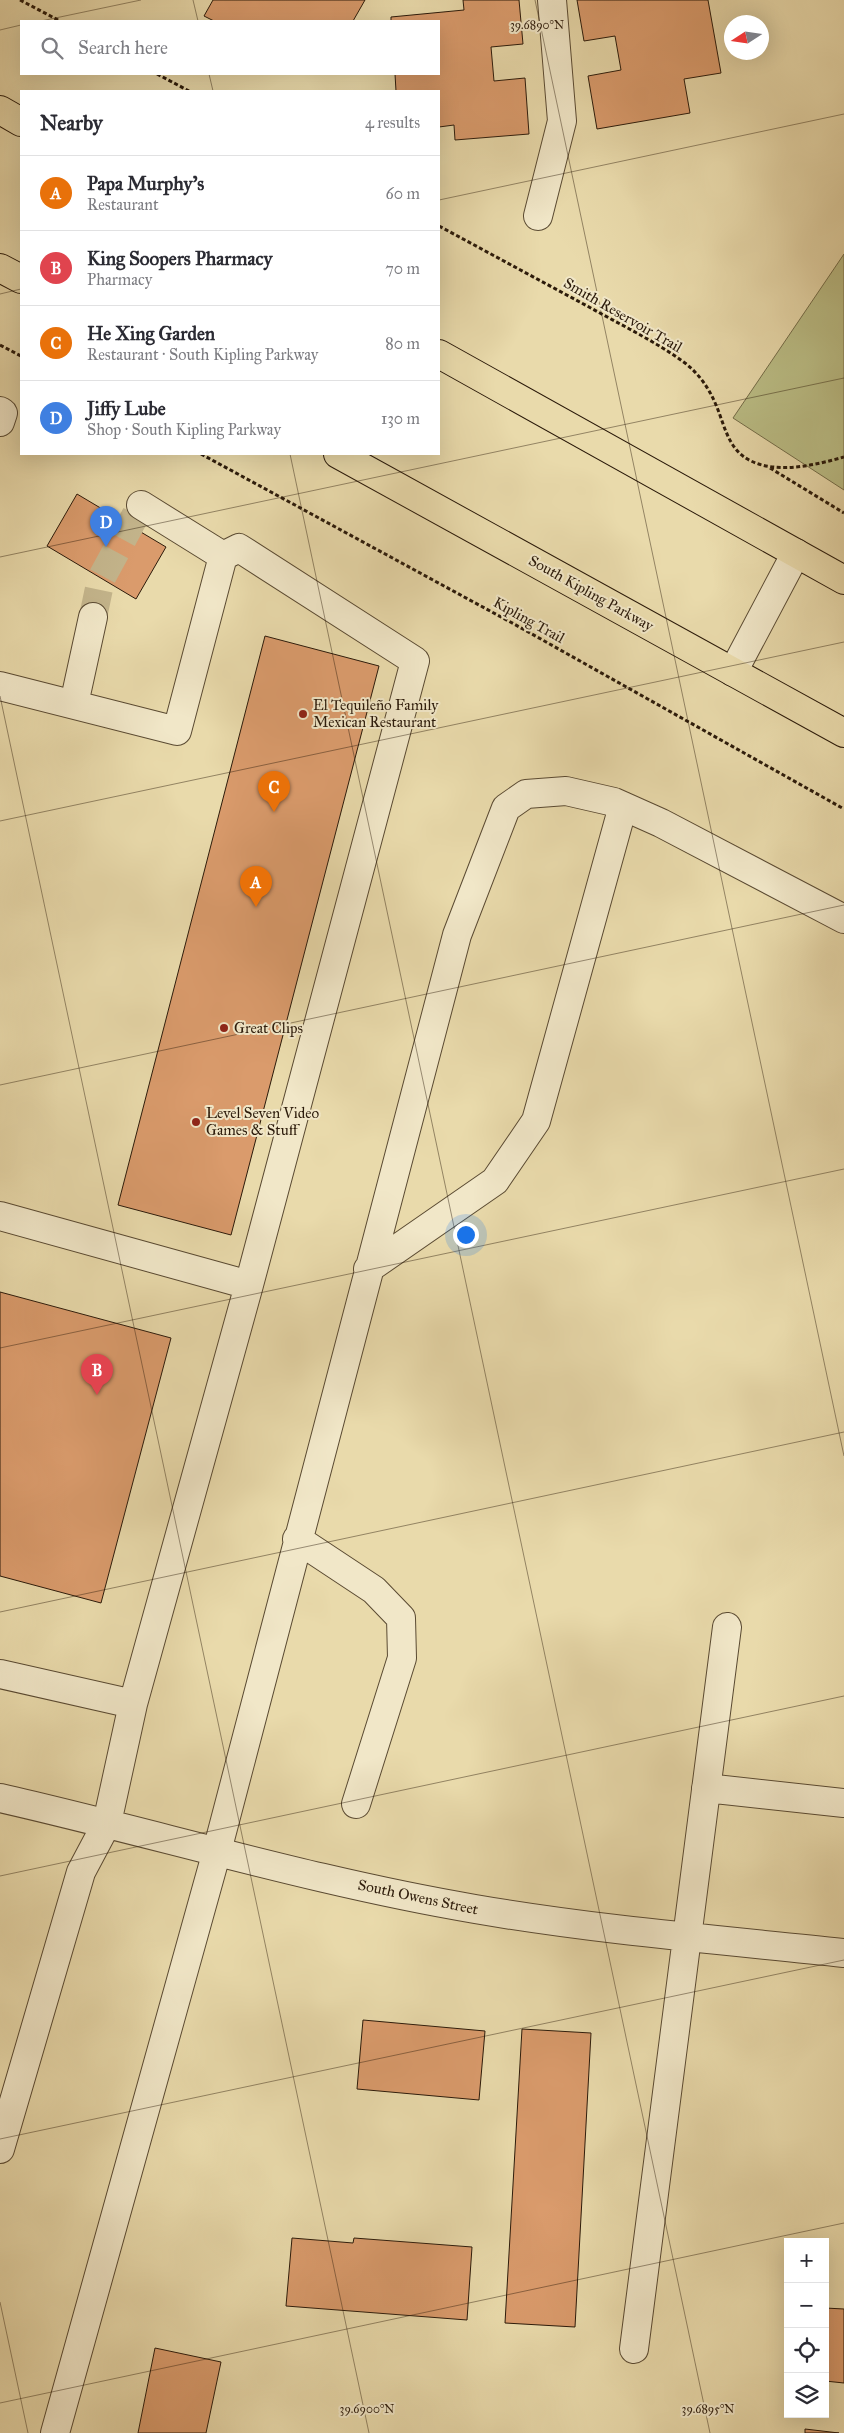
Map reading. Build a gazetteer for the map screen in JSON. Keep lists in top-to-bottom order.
{
  "streets": {
    "main road": ["South Kipling Parkway"],
    "street": ["South Owens Street"],
    "path": ["Smith Reservoir Trail", "Kipling Trail"]
  },
  "places": ["El Tequileño Family Mexican Restaurant", "Great Clips", "Level Seven Video Games & Stuff"],
  "north": "left",
  "page": {
    "search": "Search here",
    "heading": ["Nearby", "4 results"],
    "list": [
      {
        "mark": "A",
        "name": "Papa Murphy's",
        "note": "Restaurant",
        "value": "60 m"
      },
      {
        "mark": "B",
        "name": "King Soopers Pharmacy",
        "note": "Pharmacy",
        "value": "70 m"
      },
      {
        "mark": "C",
        "name": "He Xing Garden",
        "note": "Restaurant · South Kipling Parkway",
        "value": "80 m"
      },
      {
        "mark": "D",
        "name": "Jiffy Lube",
        "note": "Shop · South Kipling Parkway",
        "value": "130 m"
      }
    ],
    "pins": [
      "D",
      "C",
      "A",
      "B"
    ],
    "map_buttons": ["+", "−"]
  },
  "coordinates": ["39.6890°N", "39.6900°N", "39.6895°N"]
}
